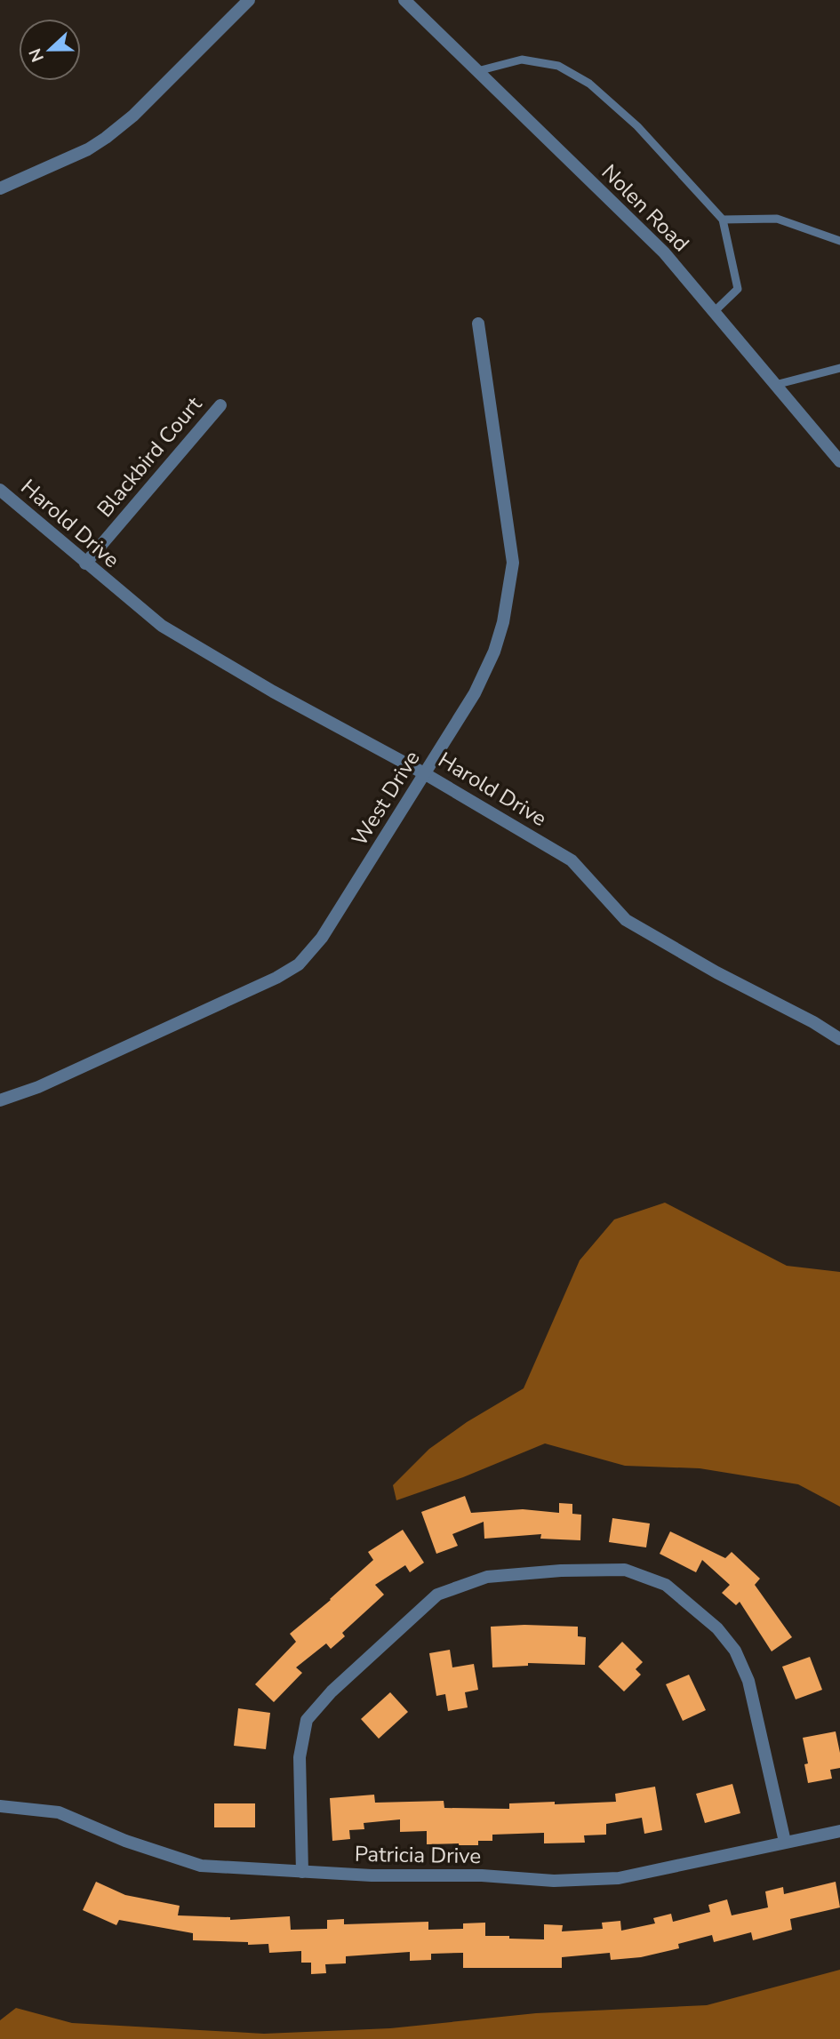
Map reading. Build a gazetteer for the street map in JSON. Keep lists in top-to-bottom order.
{
  "streets": {
    "street": [
      "Nolen Road",
      "Blackbird Court",
      "Harold Drive",
      "West Drive",
      "Patricia Drive"
    ]
  },
  "crossings": [
    ["Blackbird Court", "Harold Drive"],
    ["Harold Drive", "West Drive"]
  ],
  "north": "left"
}
